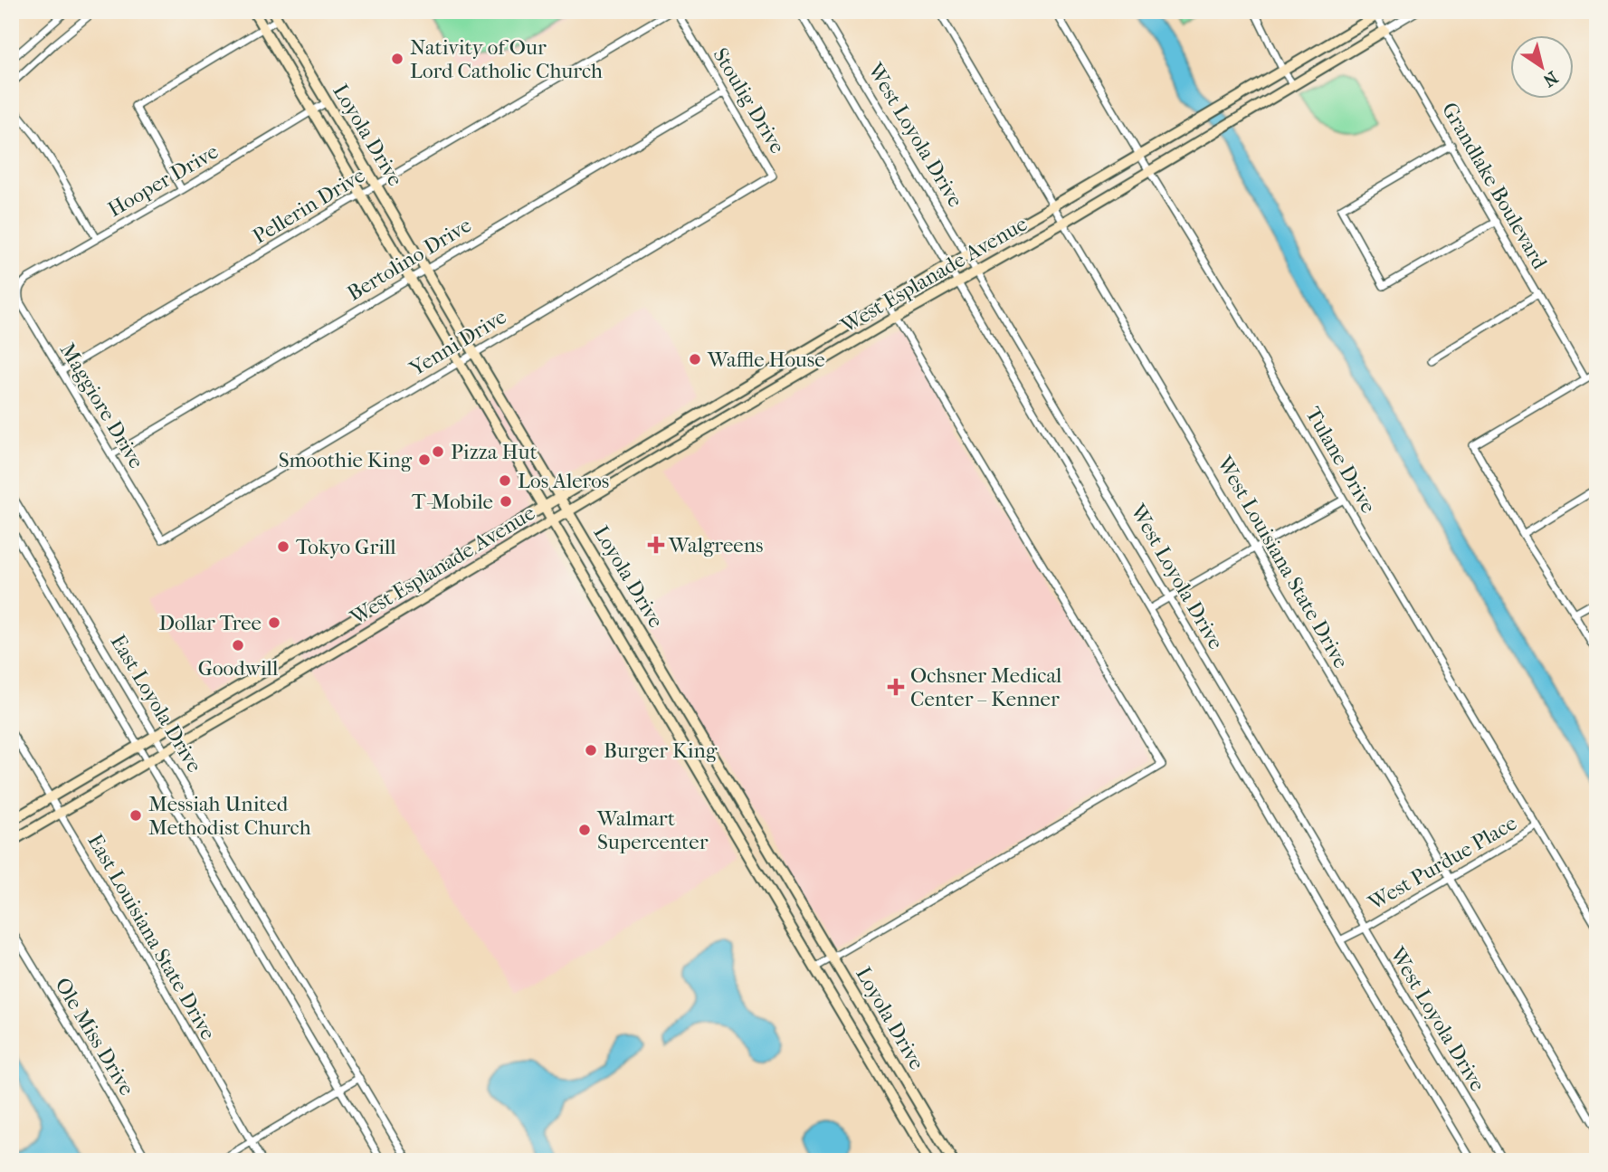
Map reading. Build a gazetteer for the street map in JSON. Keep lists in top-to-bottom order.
{
  "streets": {
    "main road": ["Loyola Drive", "West Esplanade Avenue"],
    "street": [
      "Stoulig Drive",
      "West Loyola Drive",
      "Hooper Drive",
      "Grandlake Boulevard",
      "Pellerin Drive",
      "Bertolino Drive",
      "Yenni Drive",
      "Maggiore Drive",
      "Tulane Drive",
      "West Louisiana State Drive",
      "East Loyola Drive",
      "West Purdue Place",
      "East Louisiana State Drive",
      "Ole Miss Drive"
    ]
  },
  "crossings": [
    ["Stoulig Drive", "Pellerin Drive"],
    ["Stoulig Drive", "Bertolino Drive"],
    ["Stoulig Drive", "Yenni Drive"],
    ["Loyola Drive", "Hooper Drive"],
    ["Loyola Drive", "Pellerin Drive"],
    ["Loyola Drive", "Bertolino Drive"],
    ["Loyola Drive", "West Esplanade Avenue"],
    ["Loyola Drive", "Yenni Drive"],
    ["West Loyola Drive", "West Esplanade Avenue"],
    ["West Loyola Drive", "West Purdue Place"],
    ["Hooper Drive", "Maggiore Drive"],
    ["Grandlake Boulevard", "West Esplanade Avenue"],
    ["Pellerin Drive", "Maggiore Drive"],
    ["Bertolino Drive", "Maggiore Drive"],
    ["West Esplanade Avenue", "Tulane Drive"],
    ["West Esplanade Avenue", "West Louisiana State Drive"],
    ["West Esplanade Avenue", "East Loyola Drive"],
    ["West Esplanade Avenue", "East Louisiana State Drive"],
    ["Yenni Drive", "Maggiore Drive"],
    ["Tulane Drive", "West Purdue Place"],
    ["West Louisiana State Drive", "West Purdue Place"]
  ],
  "places": {
    "other": [
      "Nativity of Our Lord Catholic Church",
      "Waffle House",
      "Pizza Hut",
      "Smoothie King",
      "Los Aleros",
      "T-Mobile",
      "Tokyo Grill",
      "Dollar Tree",
      "Goodwill",
      "Burger King",
      "Messiah United Methodist Church",
      "Walmart Supercenter"
    ],
    "health": ["Walgreens", "Ochsner Medical Center – Kenner"]
  },
  "north": "bottom right"
}
